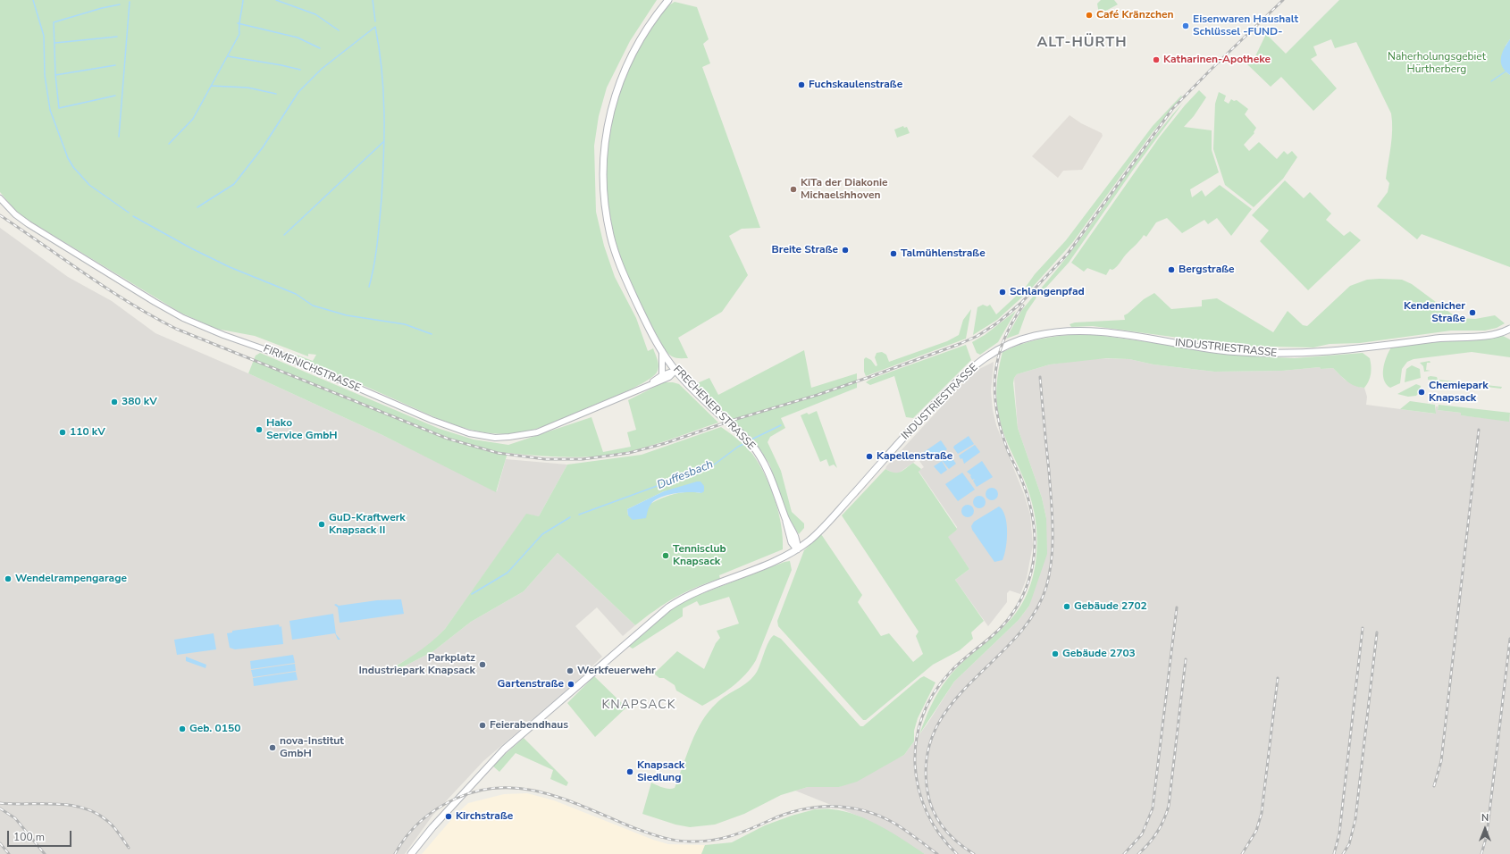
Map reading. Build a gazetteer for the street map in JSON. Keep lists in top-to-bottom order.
{
  "streets": {
    "main road": ["INDUSTRIESTRASSE", "FRECHENER STRASSE"],
    "street": ["FIRMENICHSTRASSE"]
  },
  "crossings": [
    ["INDUSTRIESTRASSE", "FRECHENER STRASSE"],
    ["FIRMENICHSTRASSE", "FRECHENER STRASSE"]
  ],
  "districts": ["ALT-HÜRTH", "KNAPSACK"],
  "water": ["Duffesbach"],
  "parks": ["Naherholungsgebiet Hürtherberg"],
  "places": [
    "Café Kränzchen",
    "Eisenwaren Haushalt Schlüssel -FUND-",
    "Katharinen-Apotheke",
    "Fuchskaulenstraße",
    "KiTa der Diakonie Michaelshhoven",
    "Breite Straße",
    "Talmühlenstraße",
    "Bergstraße",
    "Schlangenpfad",
    "Kendenicher Straße",
    "Chemiepark Knapsack",
    "380 kV",
    "Hako Service GmbH",
    "110 kV",
    "Kapellenstraße",
    "GuD-Kraftwerk Knapsack II",
    "Tennisclub Knapsack",
    "Wendelrampengarage",
    "Gebäude 2702",
    "Gebäude 2703",
    "Parkplatz Industriepark Knapsack",
    "Werkfeuerwehr",
    "Gartenstraße",
    "Feierabendhaus",
    "Geb. 0150",
    "nova-Institut GmbH",
    "Knapsack Siedlung",
    "Kirchstraße"
  ],
  "scale_bar": "100 m",
  "north": "top"
}
